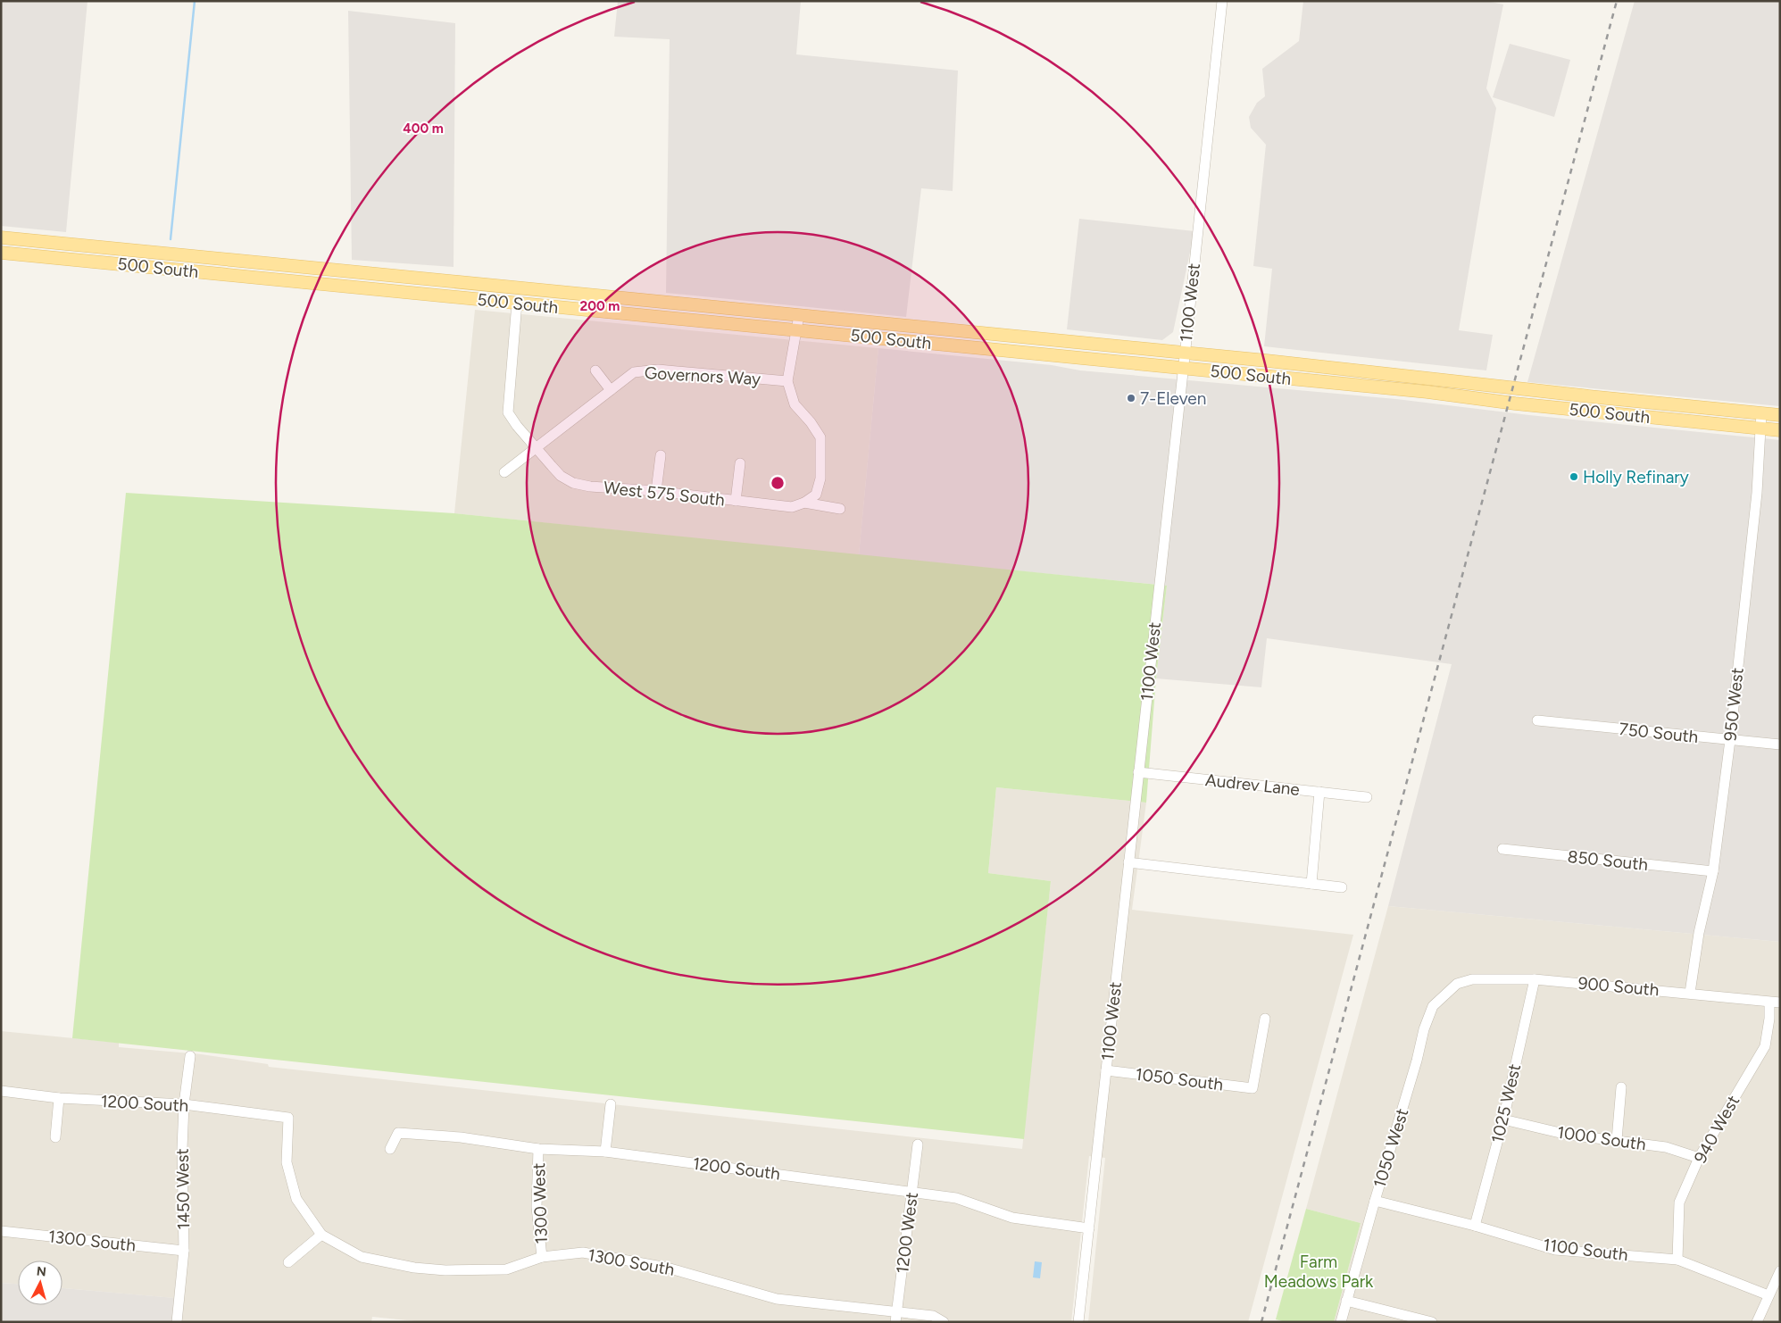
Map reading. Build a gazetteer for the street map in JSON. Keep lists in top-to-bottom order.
{
  "streets": {
    "main road": ["500 South"],
    "street": [
      "1100 West",
      "Governors Way",
      "West 575 South",
      "950 West",
      "750 South",
      "Audrev Lane",
      "850 South",
      "900 South",
      "1050 South",
      "1200 South",
      "1025 West",
      "940 West",
      "1000 South",
      "1050 West",
      "1450 West",
      "1300 West",
      "1200 West",
      "1300 South",
      "1100 South"
    ]
  },
  "crossings": [
    ["500 South", "1100 West"],
    ["500 South", "West 575 South"],
    ["500 South", "950 West"],
    ["1100 West", "Audrev Lane"],
    ["1100 West", "1050 South"],
    ["1100 West", "1200 South"],
    ["Governors Way", "West 575 South"],
    ["950 West", "750 South"],
    ["950 West", "850 South"],
    ["950 West", "900 South"],
    ["900 South", "1025 West"],
    ["900 South", "940 West"],
    ["900 South", "1050 West"],
    ["1200 South", "1450 West"],
    ["1200 South", "1300 West"],
    ["1200 South", "1200 West"],
    ["1200 South", "1300 South"],
    ["1025 West", "1000 South"],
    ["1025 West", "1100 South"],
    ["940 West", "1000 South"],
    ["940 West", "1100 South"],
    ["1050 West", "1100 South"],
    ["1450 West", "1300 South"],
    ["1300 West", "1300 South"],
    ["1200 West", "1300 South"]
  ],
  "parks": ["Farm Meadows Park"],
  "places": ["7-Eleven", "Holly Refinary"],
  "north": "top",
  "rings": ["400 m", "200 m"]
}
